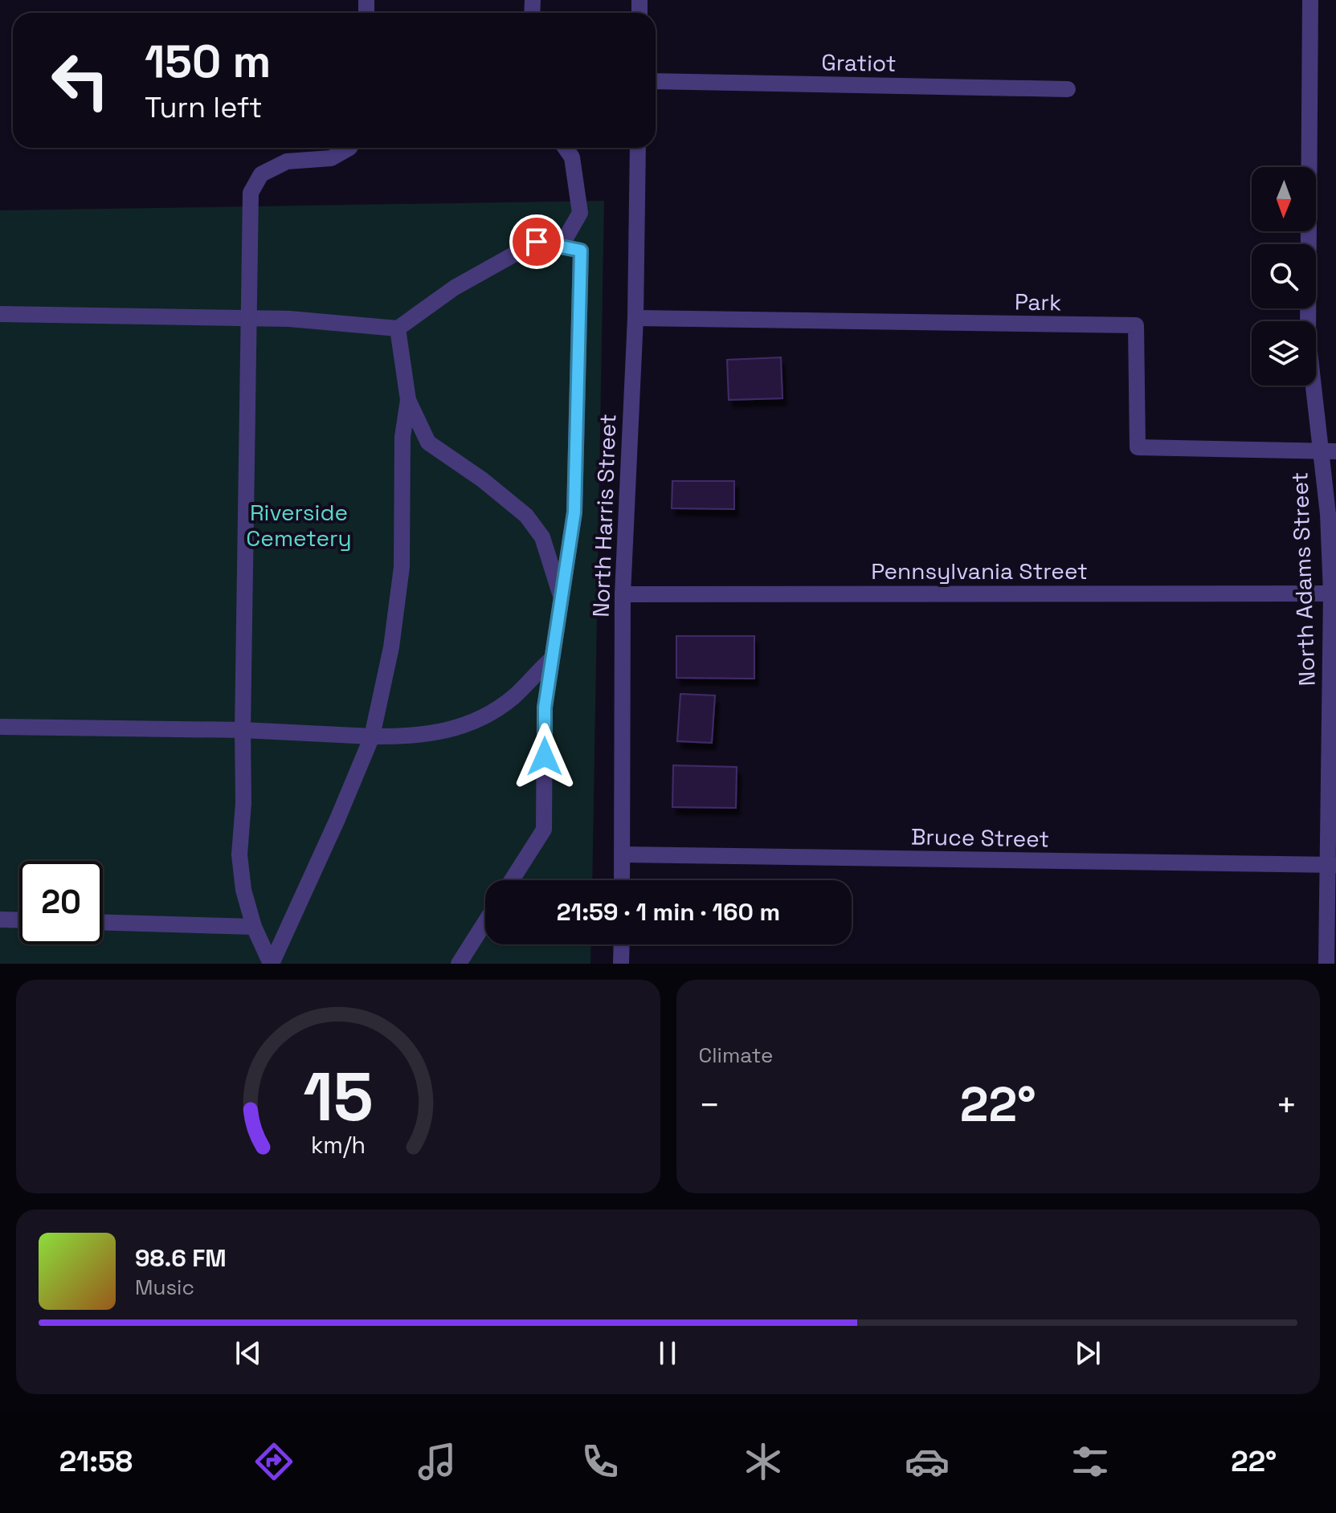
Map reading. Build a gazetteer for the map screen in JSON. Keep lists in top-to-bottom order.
{
  "streets": {
    "street": [
      "Gratiot",
      "Park",
      "North Harris Street",
      "Pennsylvania Street",
      "North Adams Street",
      "Bruce Street"
    ]
  },
  "crossings": [
    ["Park", "North Harris Street"],
    ["Park", "North Adams Street"],
    ["North Harris Street", "Pennsylvania Street"],
    ["North Harris Street", "Bruce Street"],
    ["Pennsylvania Street", "North Adams Street"],
    ["North Adams Street", "Bruce Street"]
  ],
  "parks": ["Riverside Cemetery"],
  "north": "bottom",
  "page": {
    "turn": ["150 m", "Turn left"],
    "limit": "20",
    "trip": "21:59 · 1 min · 160 m",
    "tile": "Climate",
    "heat": ["−", "22°", "+"],
    "song": ["98.6 FM", "Music"],
    "tabs": ["21:58", "22°"],
    "gauge": ["15", "km/h"]
  }
}
